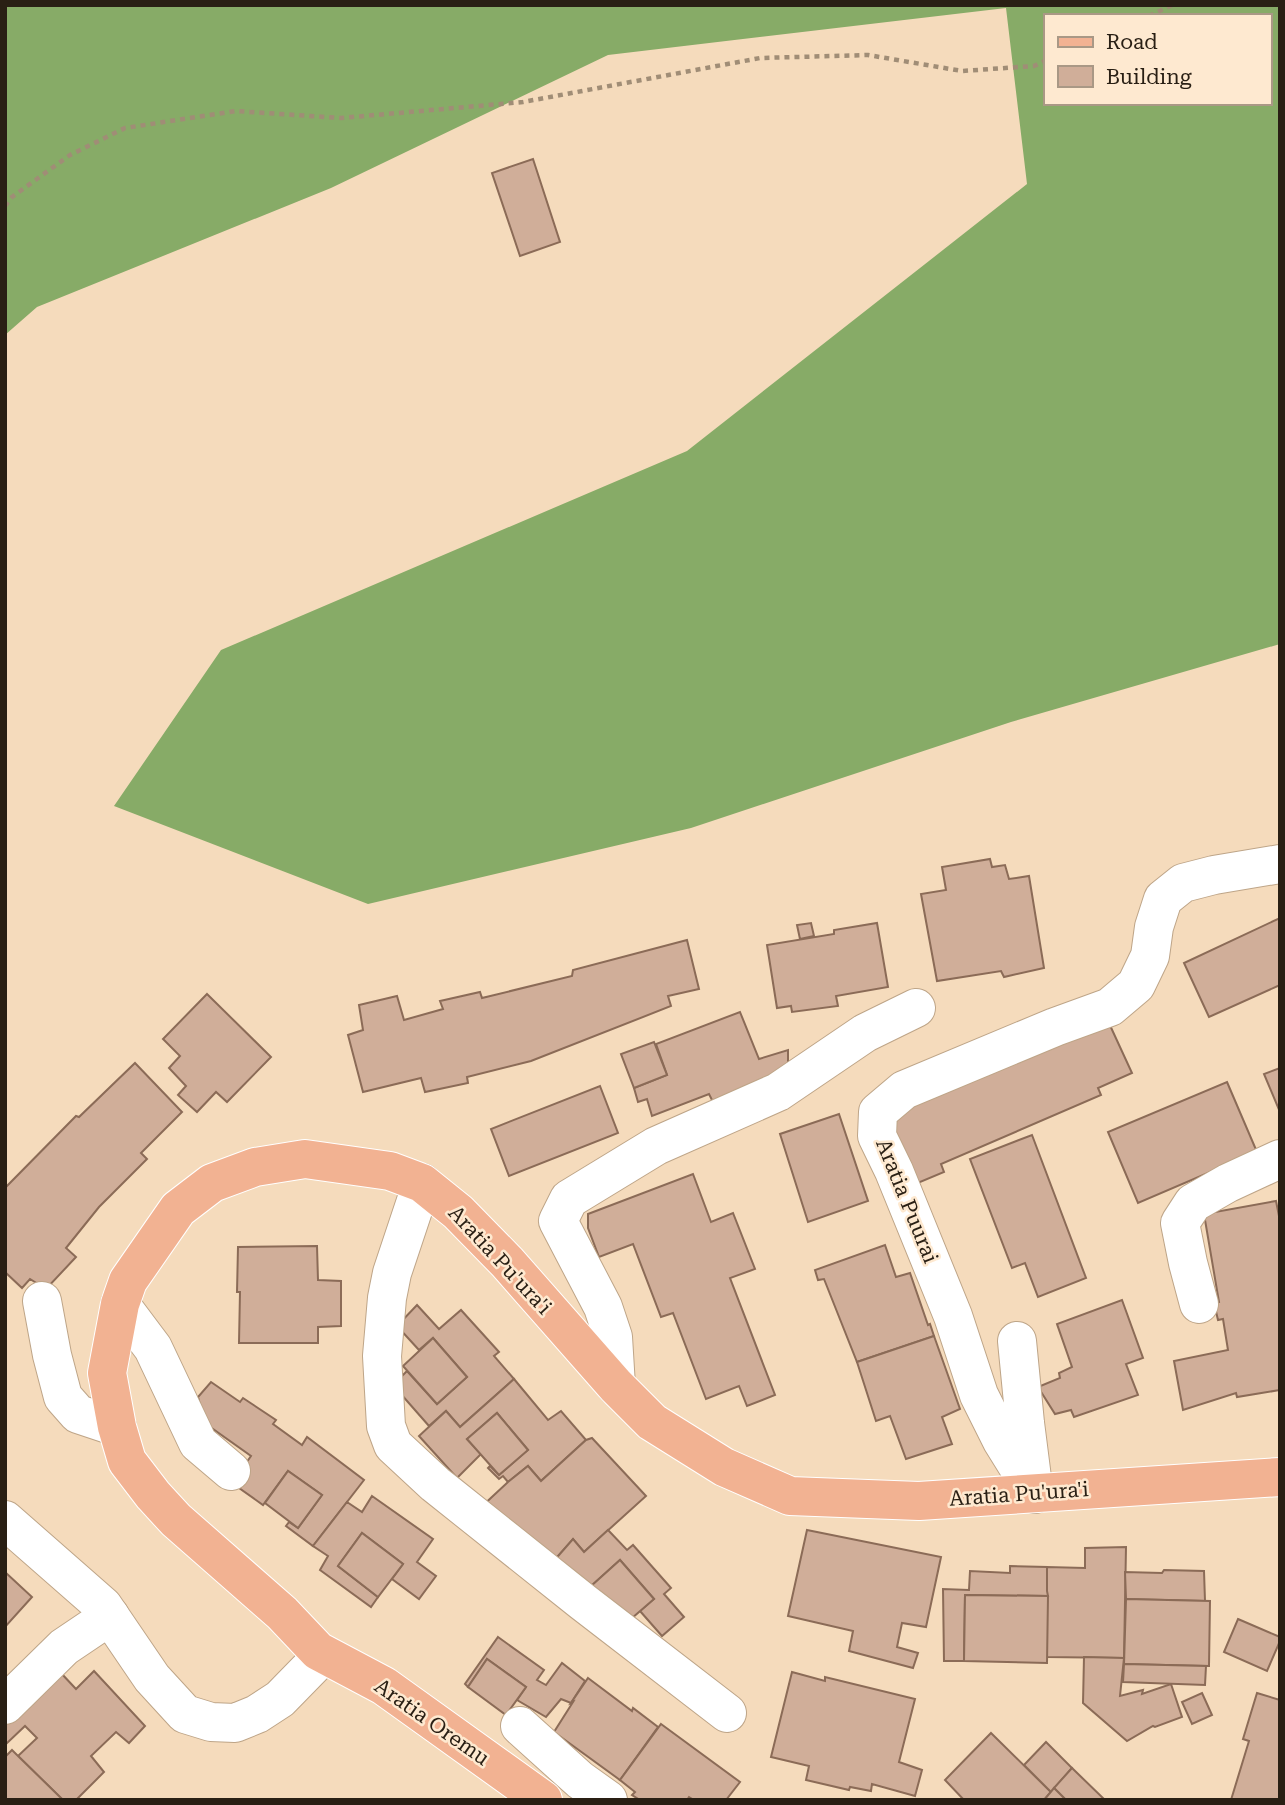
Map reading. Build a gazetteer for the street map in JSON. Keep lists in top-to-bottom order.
{
  "streets": {
    "main road": ["Aratia Pu'ura'i", "Aratia Oremu"],
    "street": ["Aratia Puurai"]
  },
  "crossings": [
    ["Aratia Puurai", "Aratia Pu'ura'i"],
    ["Aratia Pu'ura'i", "Aratia Oremu"]
  ],
  "legend": ["Road", "Building"]
}
